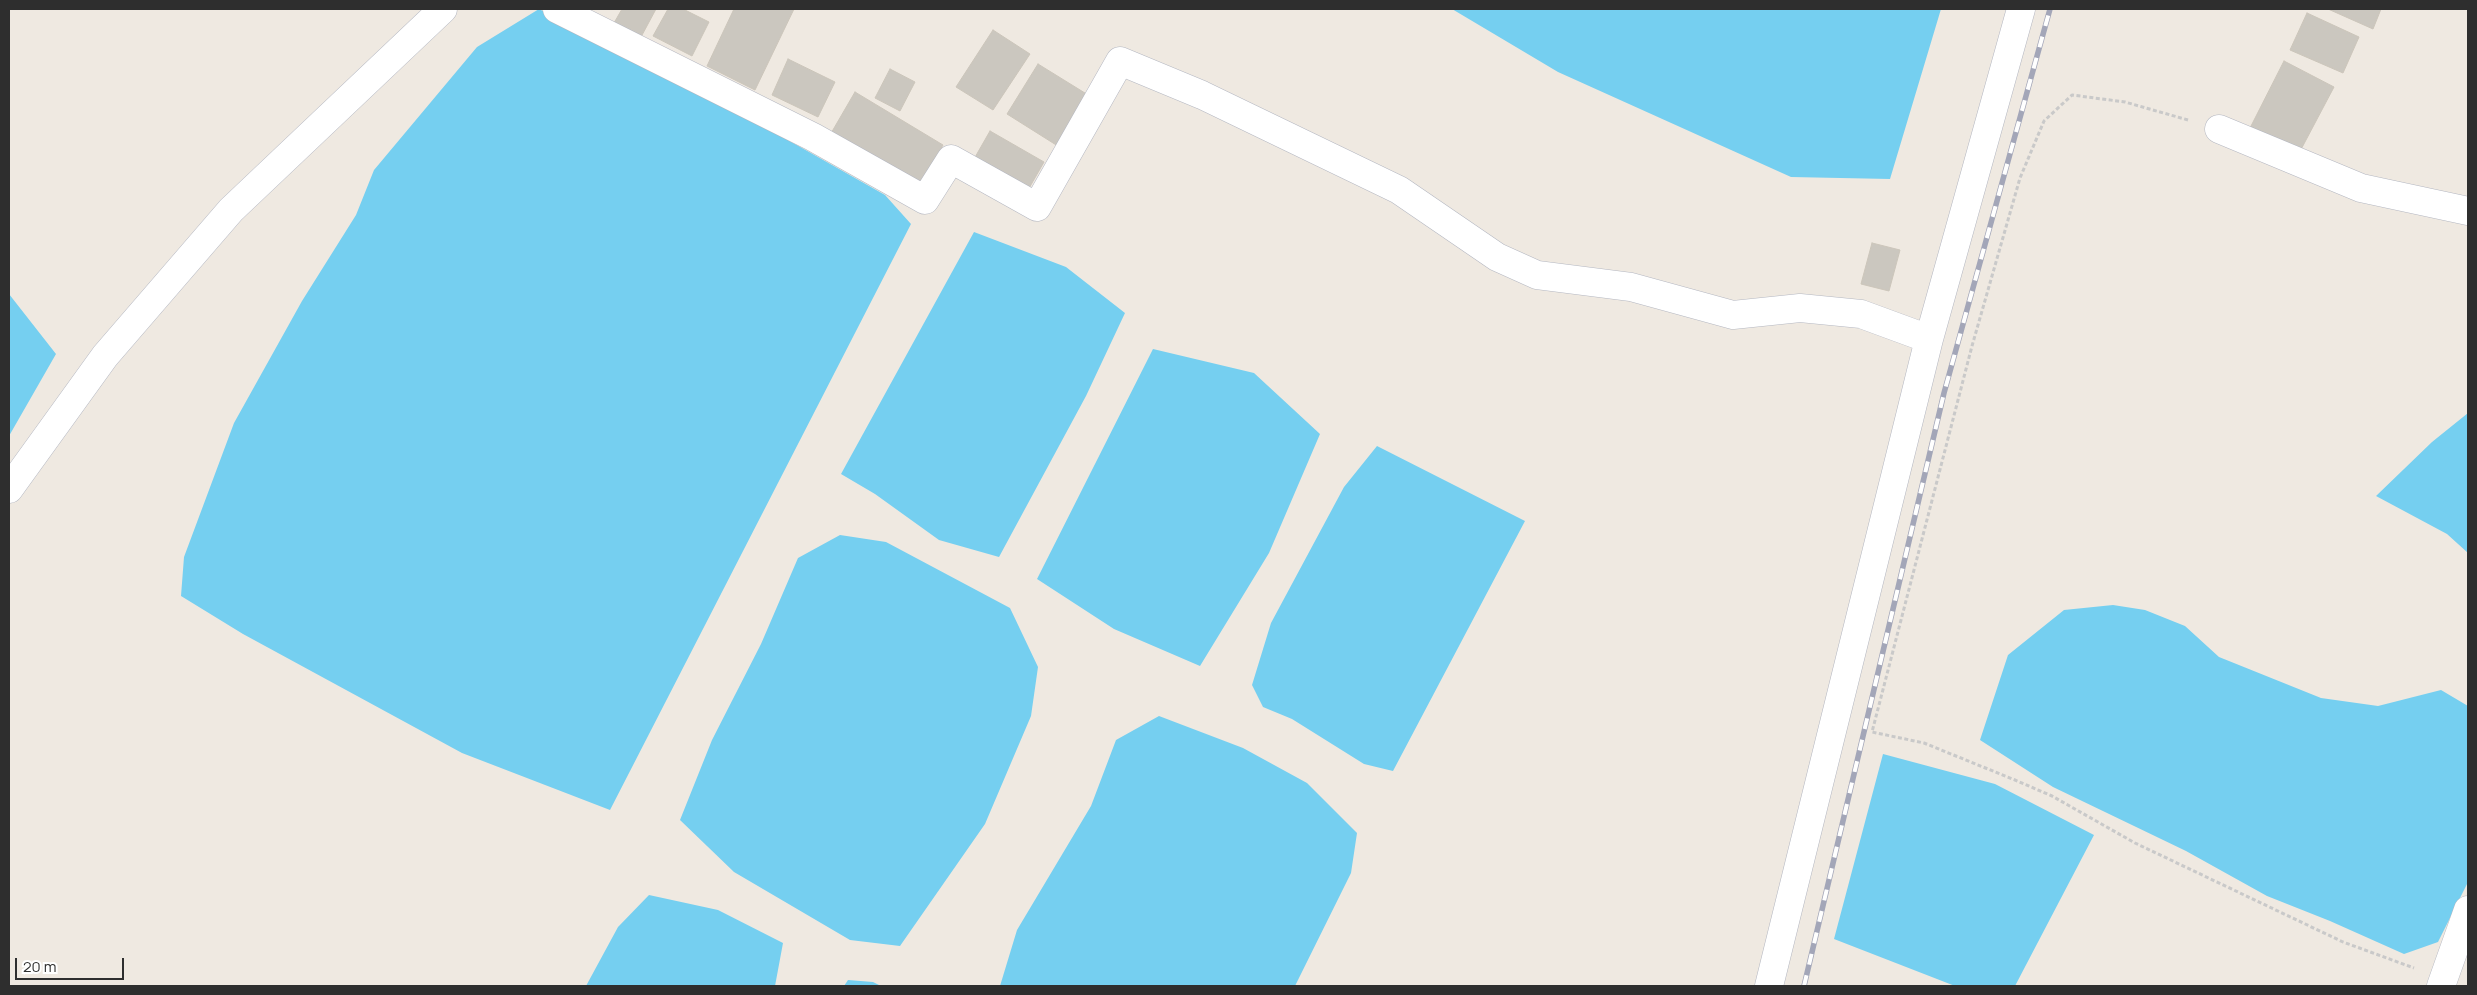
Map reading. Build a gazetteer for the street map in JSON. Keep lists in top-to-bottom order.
{
  "scale_bar": "20 m"
}
